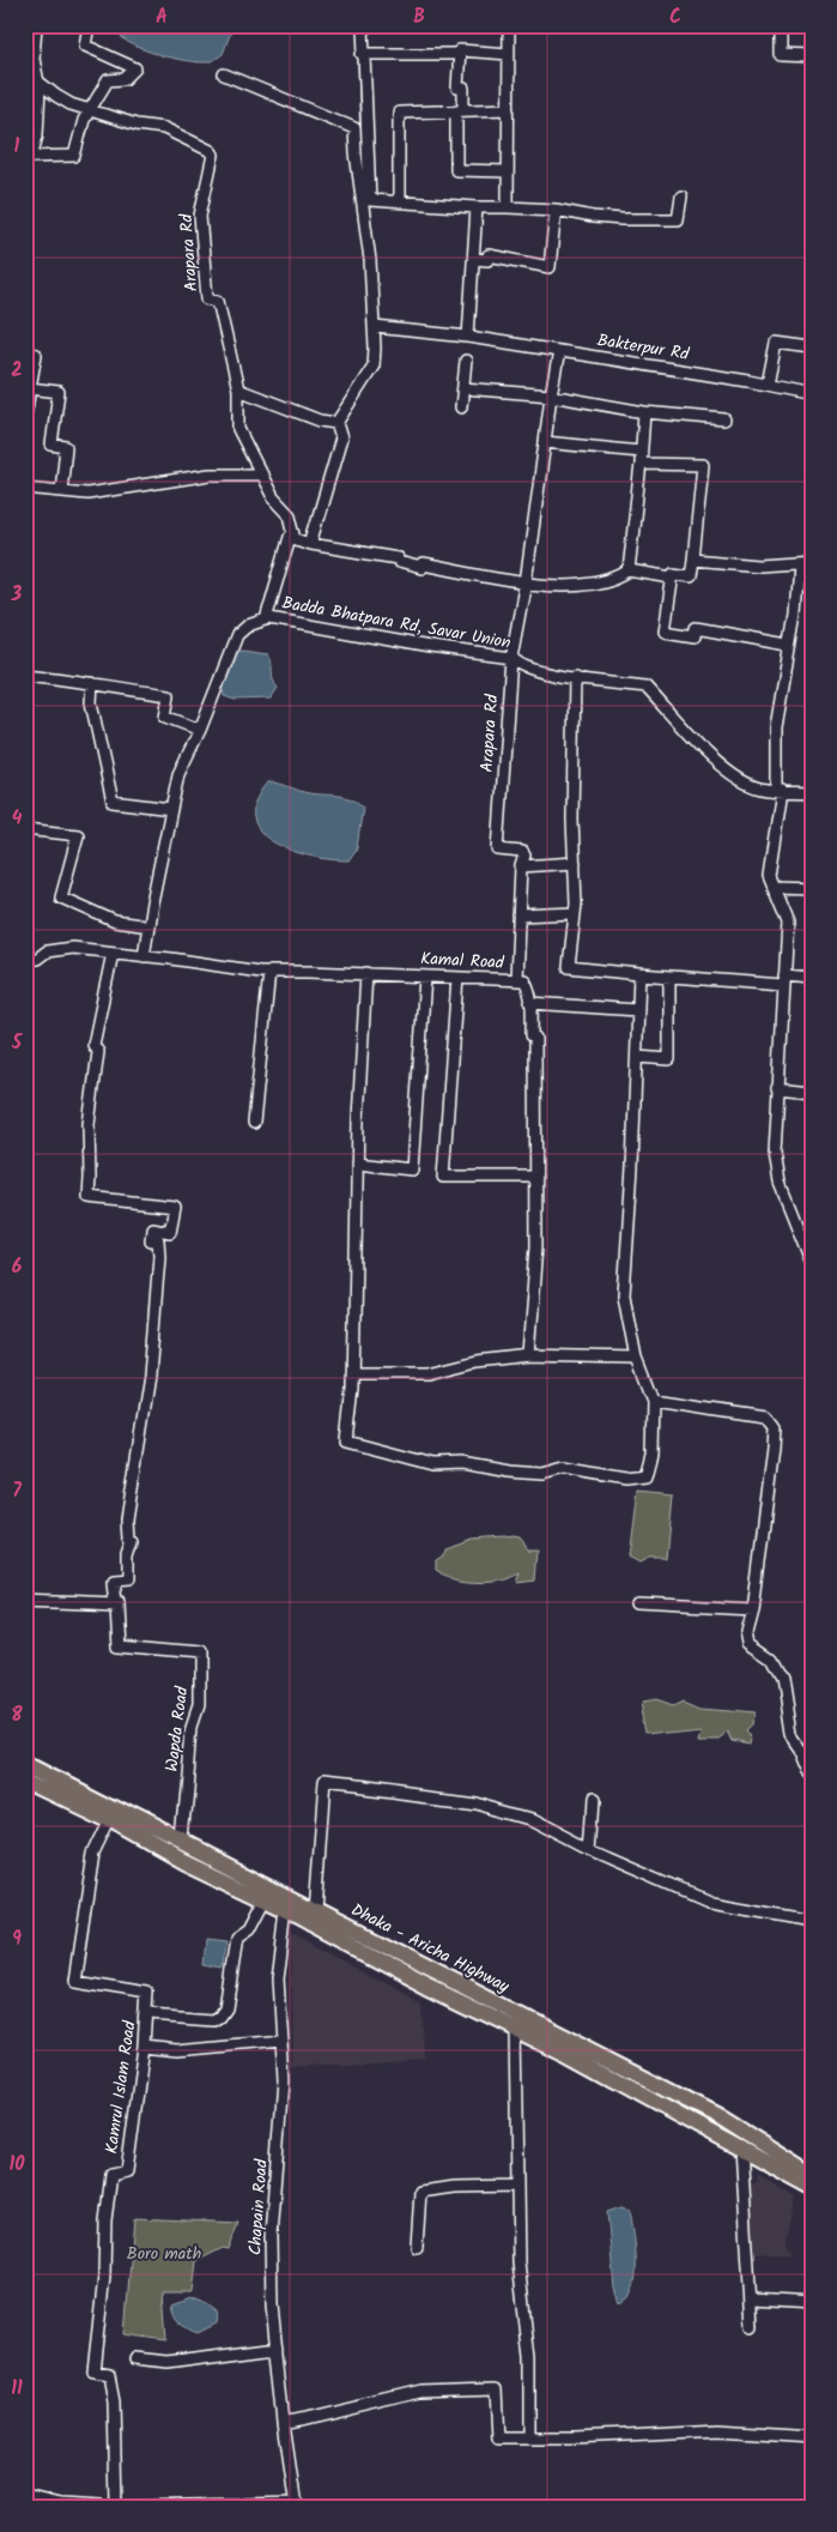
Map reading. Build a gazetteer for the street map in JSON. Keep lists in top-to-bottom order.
{
  "streets": {
    "highway": ["Dhaka - Aricha Highway"],
    "street": [
      "Arapara Rd",
      "Bakterpur Rd",
      "Badda Bhatpara Rd, Savar Union",
      "Kamal Road",
      "Wapda Road",
      "Kamrul Islam Road",
      "Chapain Road"
    ]
  },
  "crossings": [
    ["Arapara Rd", "Bakterpur Rd"],
    ["Arapara Rd", "Badda Bhatpara Rd, Savar Union"],
    ["Badda Bhatpara Rd, Savar Union", "Kamal Road"],
    ["Wapda Road", "Dhaka - Aricha Highway"],
    ["Dhaka - Aricha Highway", "Kamrul Islam Road"],
    ["Dhaka - Aricha Highway", "Chapain Road"]
  ],
  "parks": ["Boro math"],
  "grid": {
    "columns": ["A", "B", "C"],
    "rows": [
      "1",
      "2",
      "3",
      "4",
      "5",
      "6",
      "7",
      "8",
      "9",
      "10",
      "11"
    ]
  }
}
